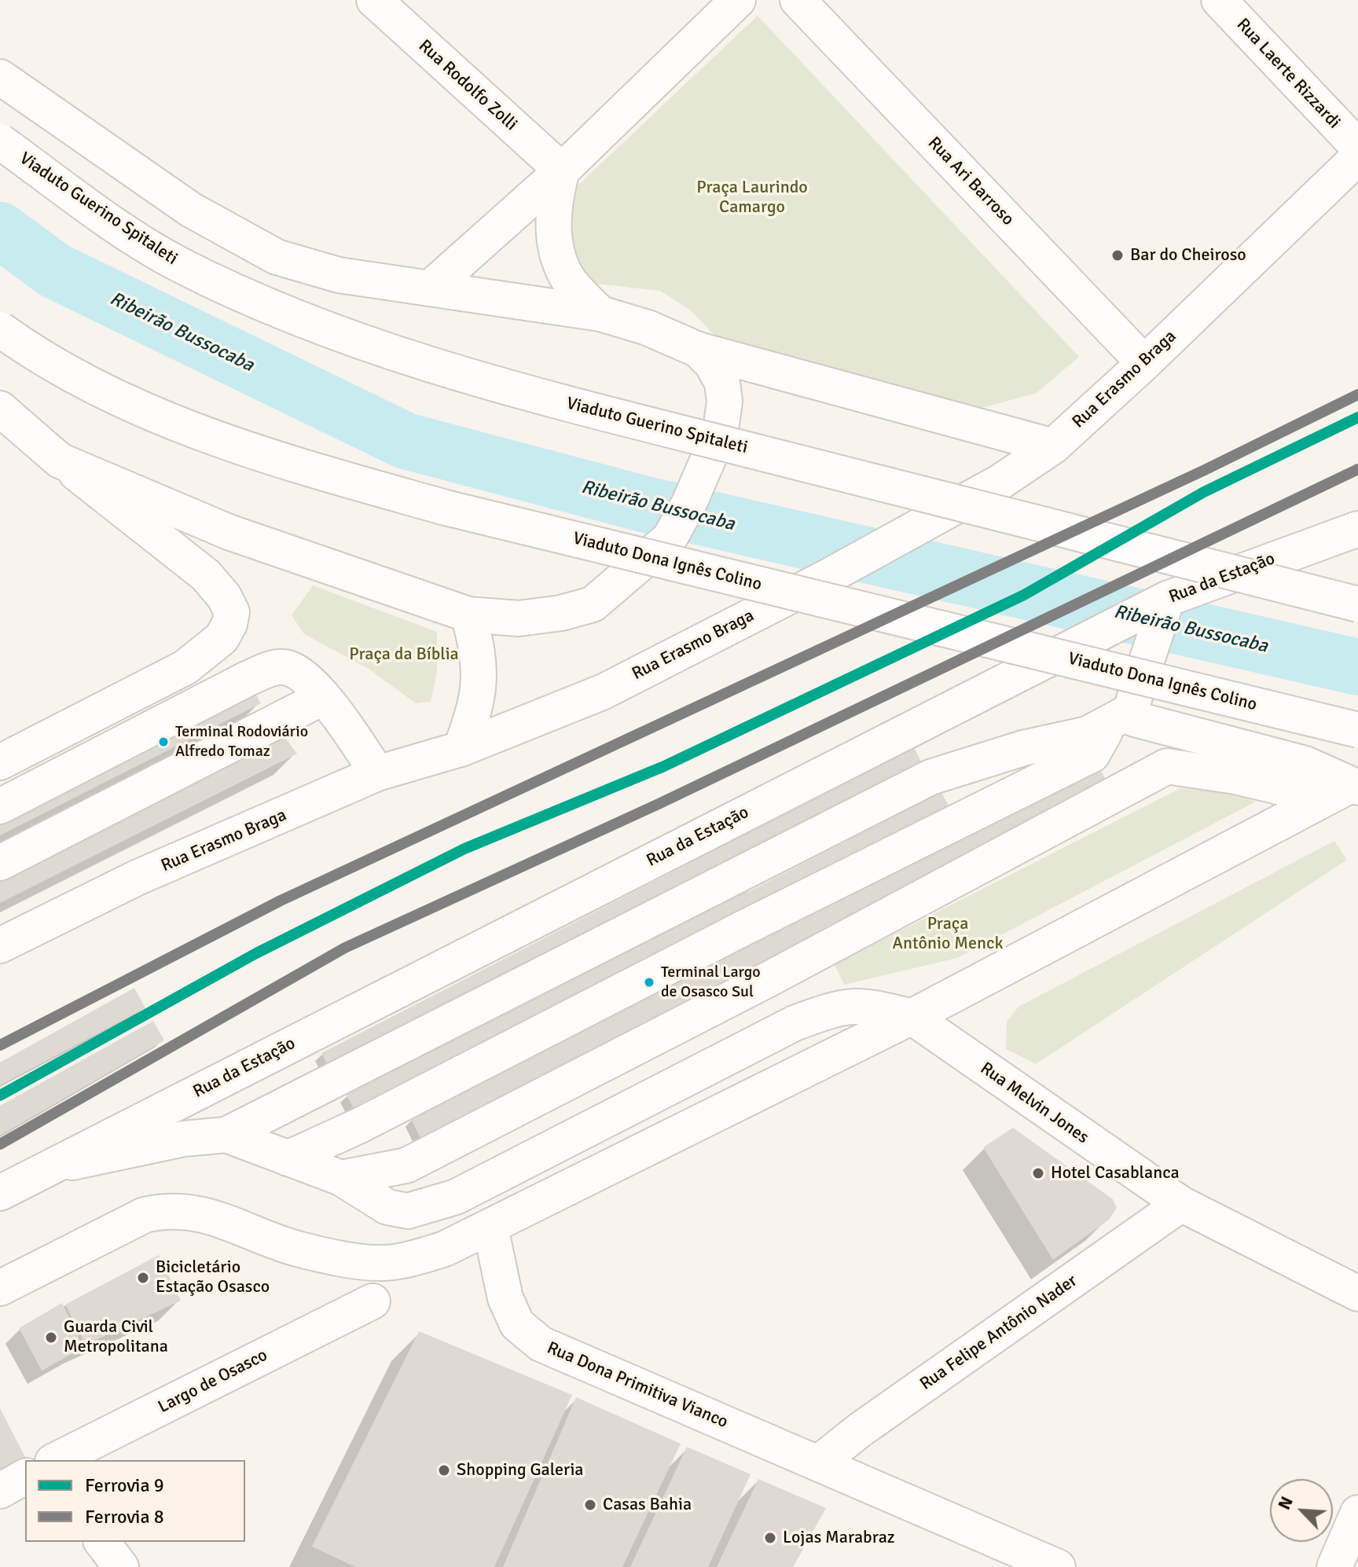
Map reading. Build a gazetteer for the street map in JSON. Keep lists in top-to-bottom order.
{
  "streets": {
    "main road": [
      "Rua Laerte Rizzardi",
      "Rua Rodolfo Zolli",
      "Rua Ari Barroso",
      "Viaduto Guerino Spitaleti",
      "Rua Erasmo Braga",
      "Viaduto Dona Ignês Colino",
      "Rua da Estação",
      "Rua Melvin Jones",
      "Rua Felipe Antônio Nader",
      "Largo de Osasco",
      "Rua Dona Primitiva Vianco"
    ]
  },
  "crossings": [
    ["Rua Ari Barroso", "Rua Erasmo Braga"],
    ["Rua Melvin Jones", "Rua Felipe Antônio Nader"],
    ["Rua Felipe Antônio Nader", "Rua Dona Primitiva Vianco"]
  ],
  "water": ["Ribeirão Bussocaba"],
  "parks": ["Praça Laurindo Camargo", "Praça da Bíblia", "Praça Antônio Menck"],
  "places": [
    "Bar do Cheiroso",
    "Terminal Rodoviário Alfredo Tomaz",
    "Terminal Largo de Osasco Sul",
    "Hotel Casablanca",
    "Bicicletário Estação Osasco",
    "Guarda Civil Metropolitana",
    "Shopping Galeria",
    "Casas Bahia",
    "Lojas Marabraz"
  ],
  "lines": ["rail line 8", "rail line 9"],
  "legend": ["Ferrovia 9", "Ferrovia 8"],
  "north": "top left"
}
